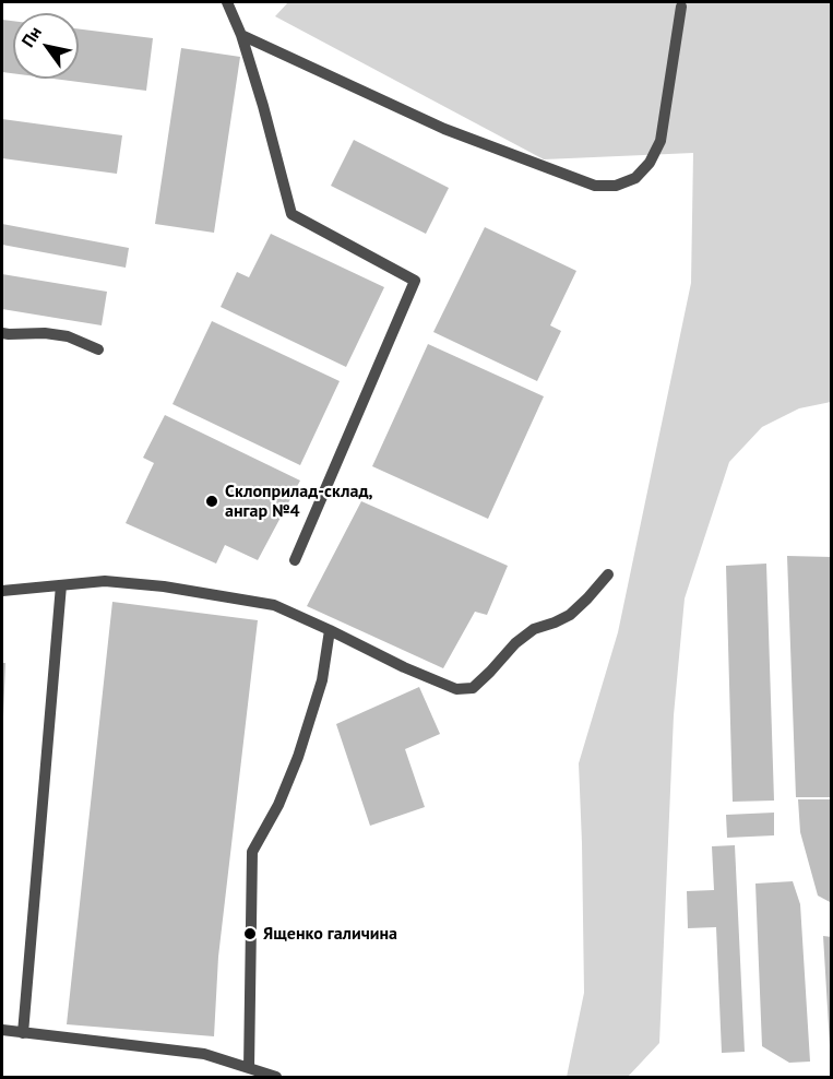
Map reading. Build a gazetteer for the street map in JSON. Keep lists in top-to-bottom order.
{
  "places": ["Склоприлад-склад, ангар №4", "Ященко галичина"],
  "north": "top left"
}
